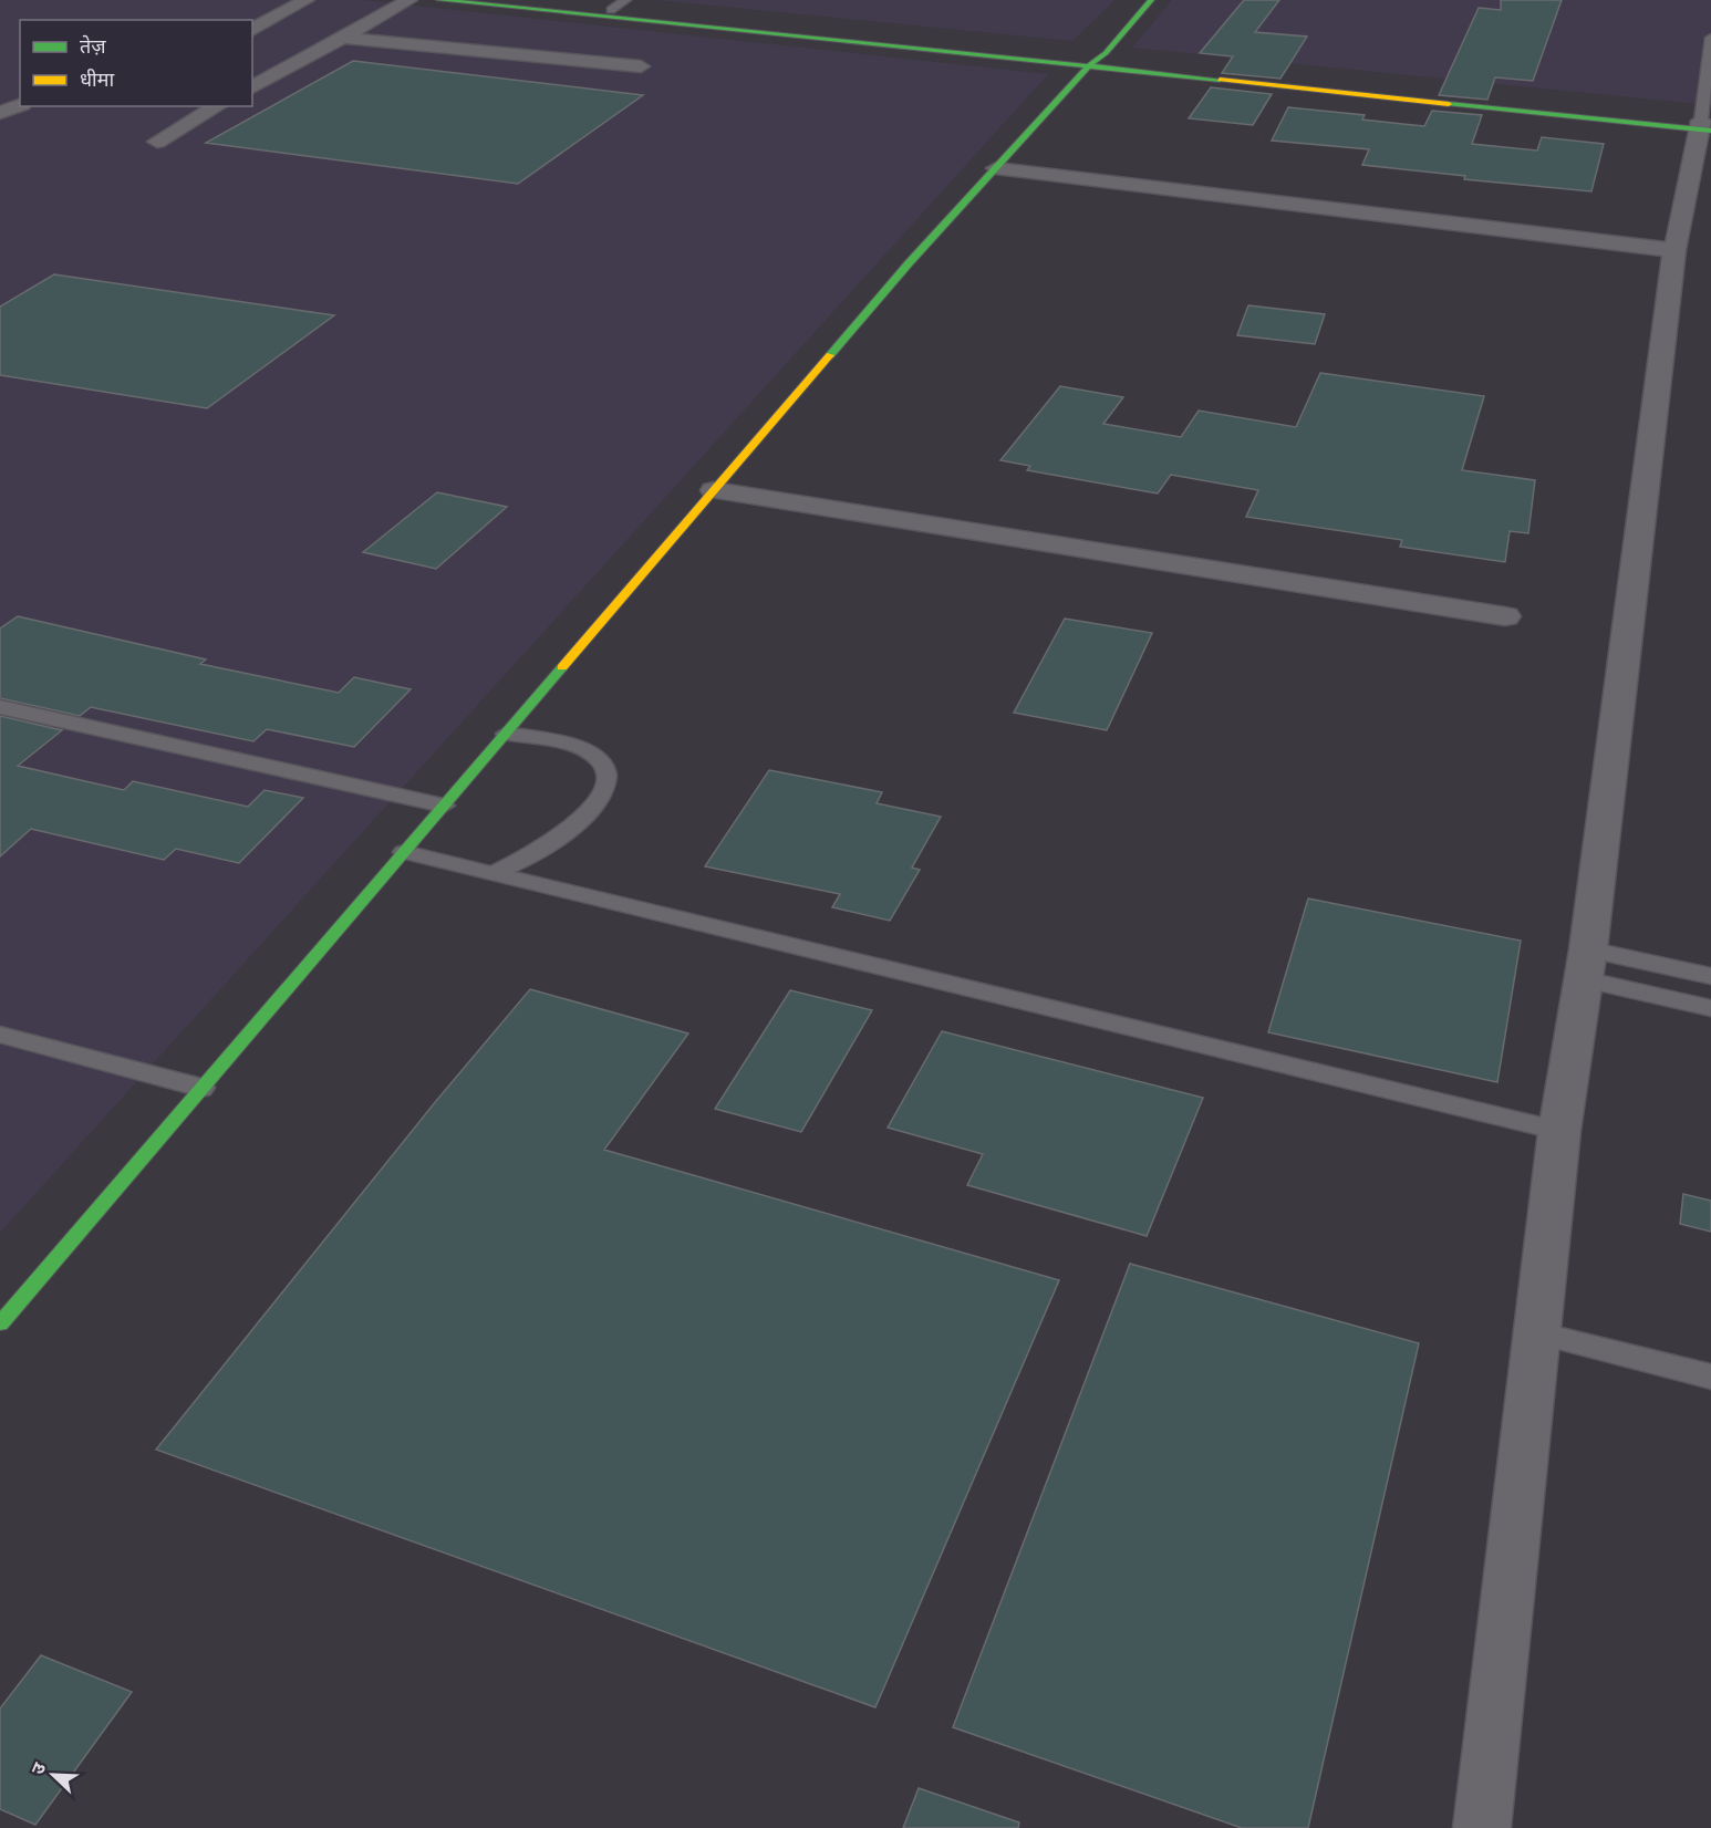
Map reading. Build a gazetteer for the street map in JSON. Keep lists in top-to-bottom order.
{
  "legend": ["तेज़", "धीमा"],
  "north": "top left"
}
